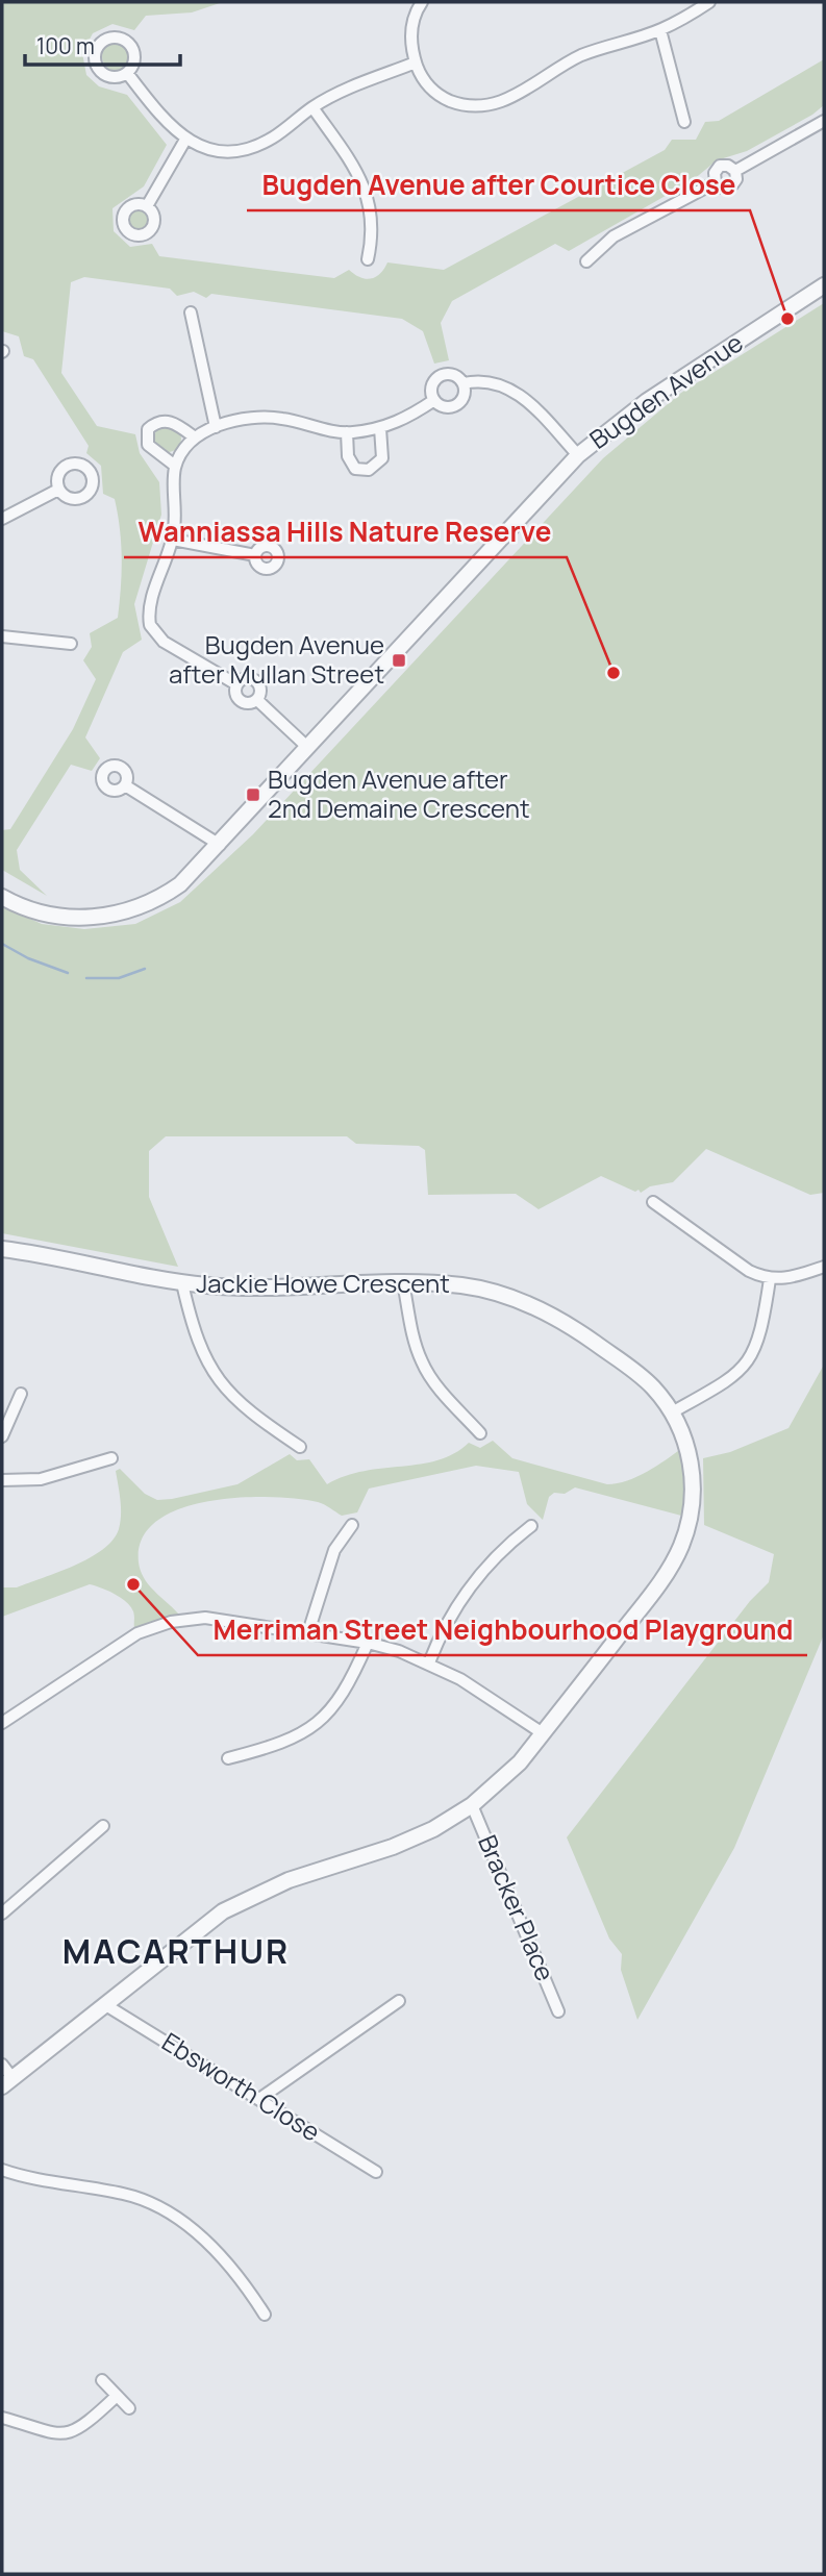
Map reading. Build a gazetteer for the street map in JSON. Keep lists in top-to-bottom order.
{
  "streets": {
    "street": [
      "Bugden Avenue",
      "Jackie Howe Crescent",
      "Bracker Place",
      "Ebsworth Close"
    ]
  },
  "crossings": [
    ["Jackie Howe Crescent", "Bracker Place"],
    ["Jackie Howe Crescent", "Ebsworth Close"]
  ],
  "districts": ["MACARTHUR"],
  "places": {
    "other": ["Bugden Avenue after Courtice Close", "Wanniassa Hills Nature Reserve", "Merriman Street Neighbourhood Playground"],
    "transit": ["Bugden Avenue after Mullan Street", "Bugden Avenue after 2nd Demaine Crescent"]
  },
  "scale_bar": "100 m"
}
